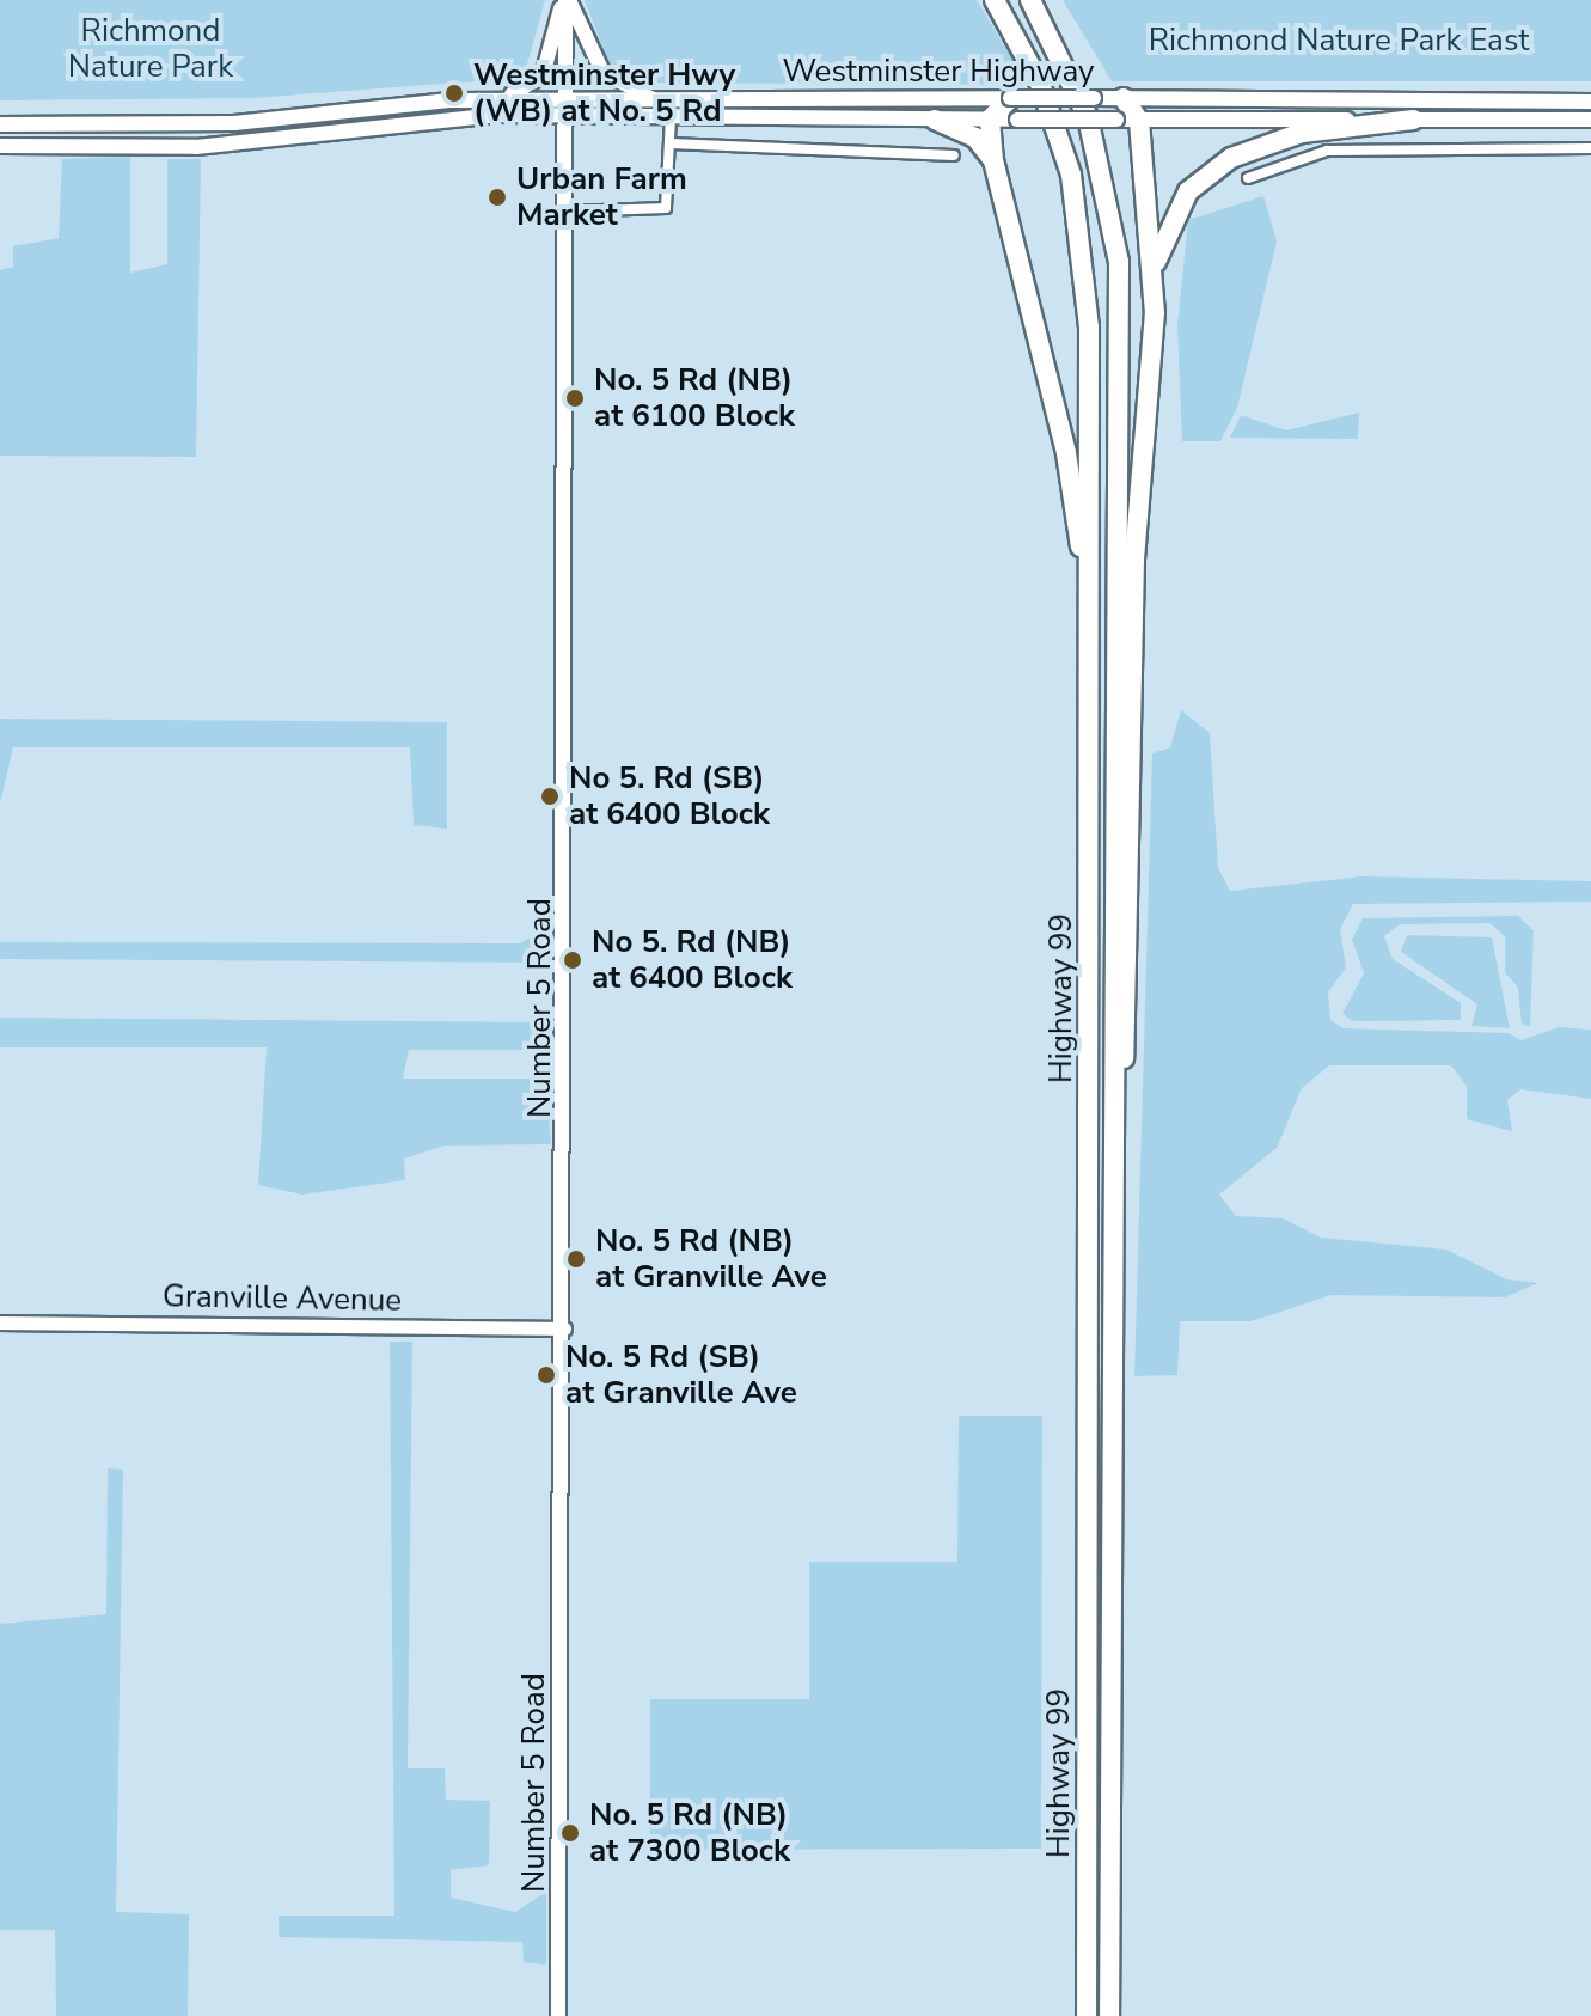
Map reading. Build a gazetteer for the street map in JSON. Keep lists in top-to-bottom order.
{
  "streets": {
    "highway": ["Highway 99"],
    "main road": ["Westminster Highway", "Number 5 Road"],
    "street": ["Granville Avenue"]
  },
  "crossings": [
    ["Westminster Highway", "Number 5 Road"],
    ["Number 5 Road", "Granville Avenue"]
  ],
  "parks": ["Richmond Nature Park", "Richmond Nature Park East"],
  "places": [
    "Westminster Hwy (WB) at No. 5 Rd",
    "Urban Farm Market",
    "No. 5 Rd (NB) at 6100 Block",
    "No 5. Rd (SB) at 6400 Block",
    "No 5. Rd (NB) at 6400 Block",
    "No. 5 Rd (NB) at Granville Ave",
    "No. 5 Rd (SB) at Granville Ave",
    "No. 5 Rd (NB) at 7300 Block"
  ]
}
